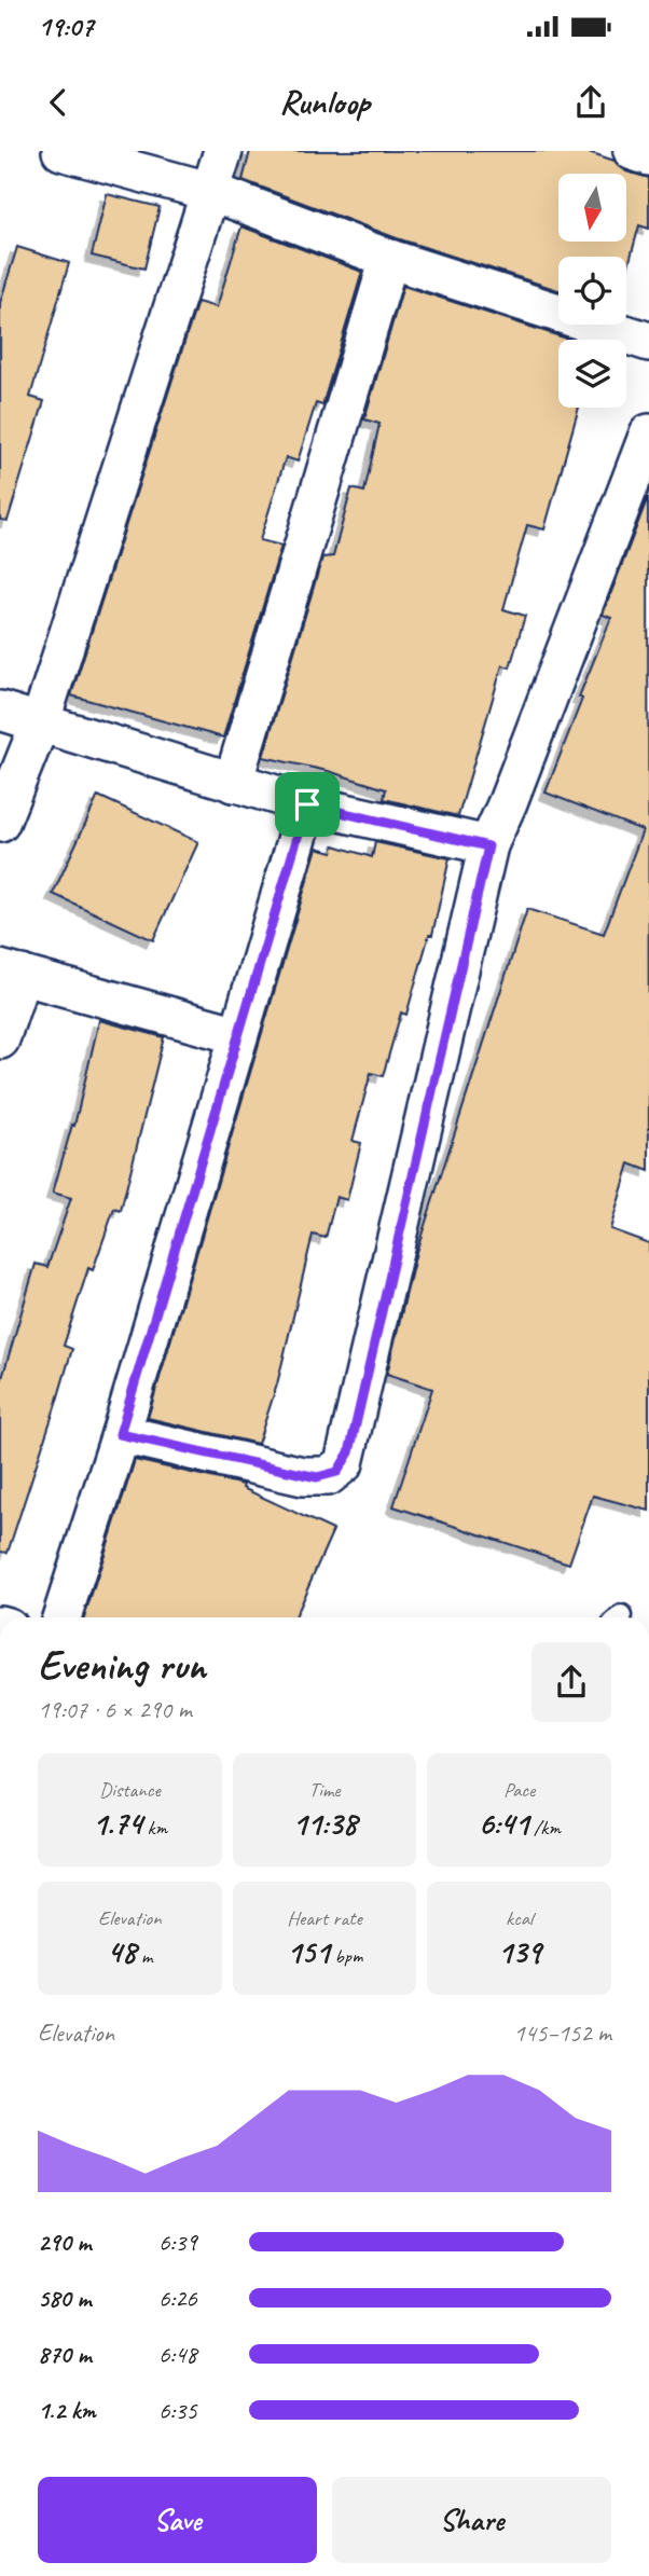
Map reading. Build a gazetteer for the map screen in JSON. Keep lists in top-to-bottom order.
{
  "north": "bottom",
  "page": {
    "status": "19:07",
    "header": "Runloop",
    "heading": ["Evening run", "19:07 · 6 × 290 m"],
    "stats": [
      ["Distance", "1.74 km"],
      ["Time", "11:38"],
      ["Pace", "6:41 /km"],
      ["Elevation", "48 m"],
      ["Heart rate", "151 bpm"],
      ["kcal", "139"]
    ],
    "chart": ["Elevation", "145–152 m"],
    "list": [
      {
        "name": "290 m",
        "note": "6:39"
      },
      {
        "name": "580 m",
        "note": "6:26"
      },
      {
        "name": "870 m",
        "note": "6:48"
      },
      {
        "name": "1.2 km",
        "note": "6:35"
      }
    ],
    "buttons": ["Save", "Share"]
  }
}
